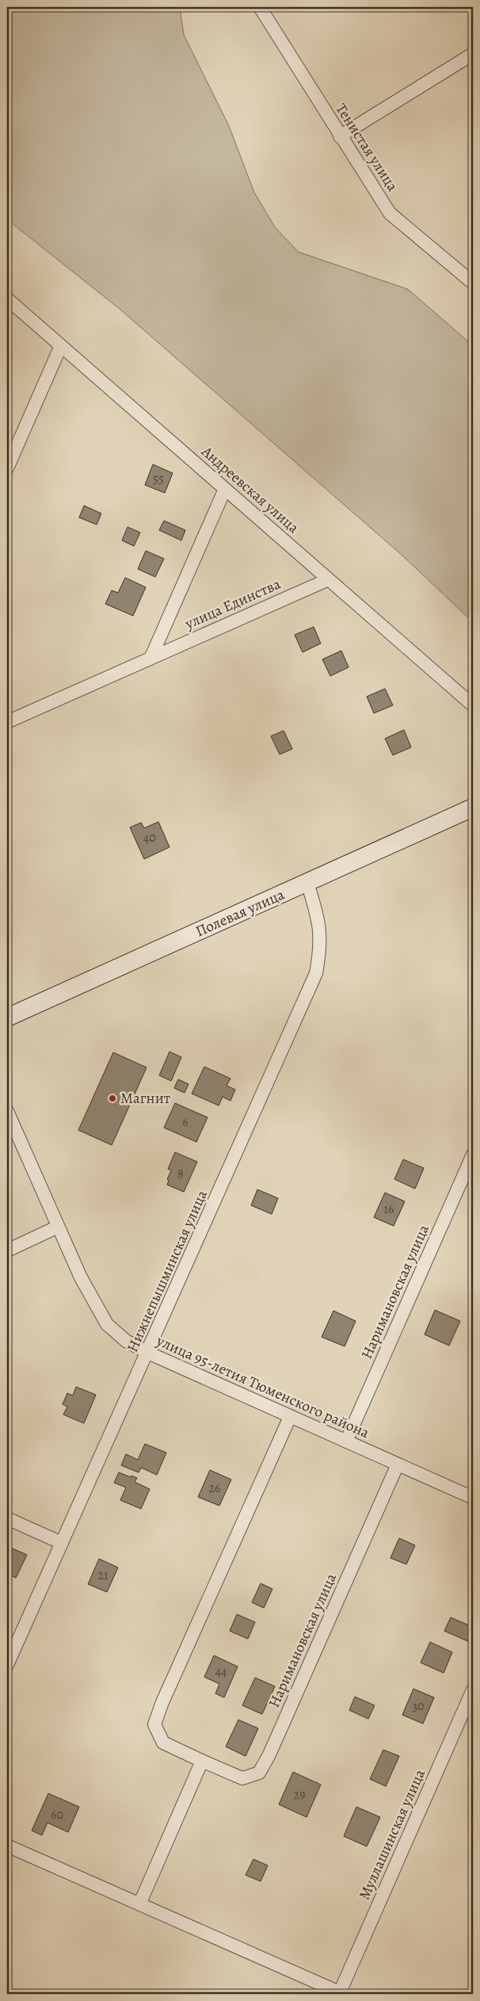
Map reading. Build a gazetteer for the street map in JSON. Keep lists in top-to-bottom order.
{
  "streets": {
    "street": [
      "Тенистая улица",
      "Андреевская улица",
      "улица Единства",
      "Полевая улица",
      "Нижнепышминская улица",
      "Наримановская улица",
      "улица 95-летия Тюменского района",
      "Муллашинская улица"
    ]
  },
  "crossings": [
    ["Андреевская улица", "улица Единства"],
    ["Полевая улица", "Нижнепышминская улица"],
    ["Нижнепышминская улица", "улица 95-летия Тюменского района"],
    ["Наримановская улица", "улица 95-летия Тюменского района"]
  ],
  "places": ["Магнит"],
  "house_numbers": [
    "55",
    "40",
    "6",
    "8",
    "16",
    "26",
    "21",
    "44",
    "30",
    "29",
    "60"
  ]
}
